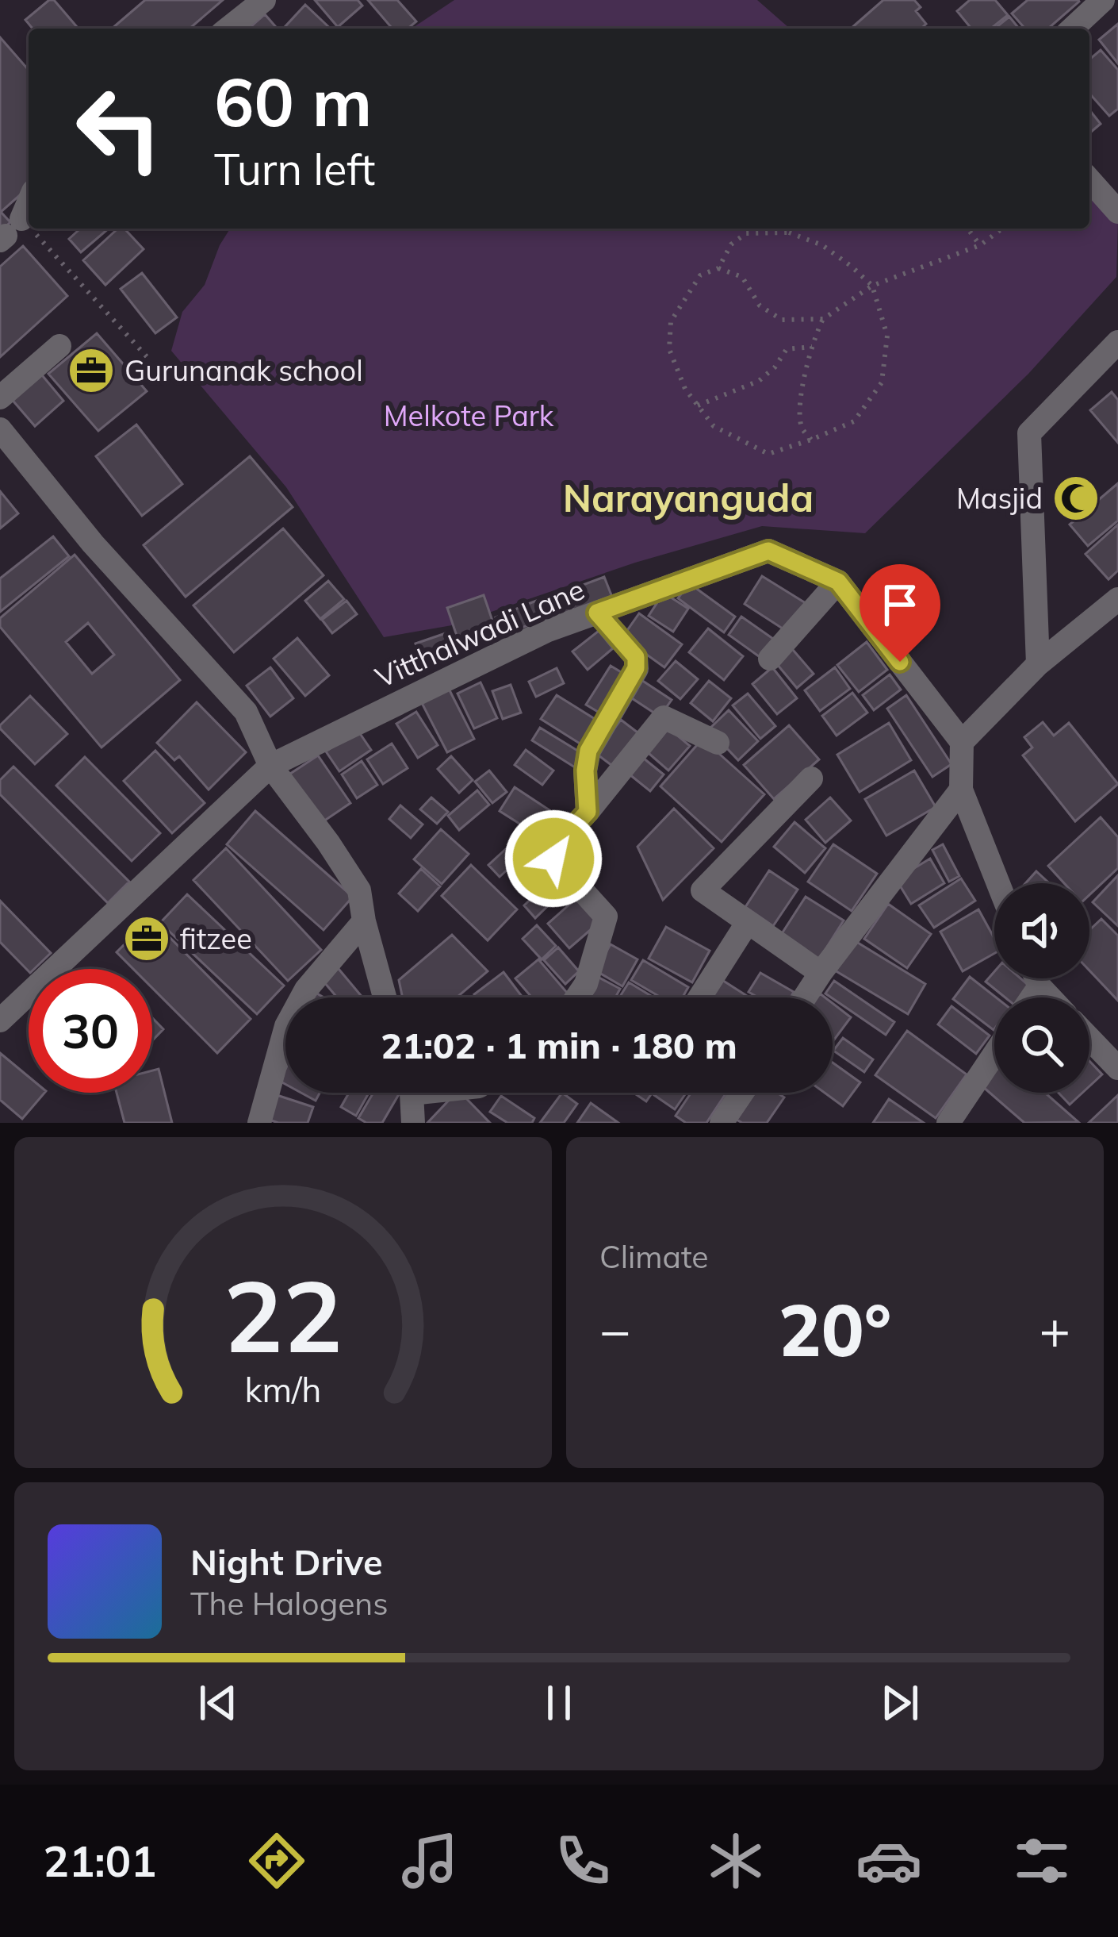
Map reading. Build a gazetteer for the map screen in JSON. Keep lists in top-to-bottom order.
{
  "streets": {
    "street": ["Vitthalwadi Lane"]
  },
  "districts": ["Narayanguda"],
  "parks": ["Melkote Park"],
  "places": {
    "office": ["Gurunanak school", "fitzee"],
    "mosque": ["Masjid"]
  },
  "page": {
    "turn": ["60 m", "Turn left"],
    "limit": "30",
    "trip": "21:02 · 1 min · 180 m",
    "tile": "Climate",
    "heat": ["−", "20°", "+"],
    "song": ["Night Drive", "The Halogens"],
    "tabs": "21:01",
    "gauge": ["22", "km/h"]
  }
}
